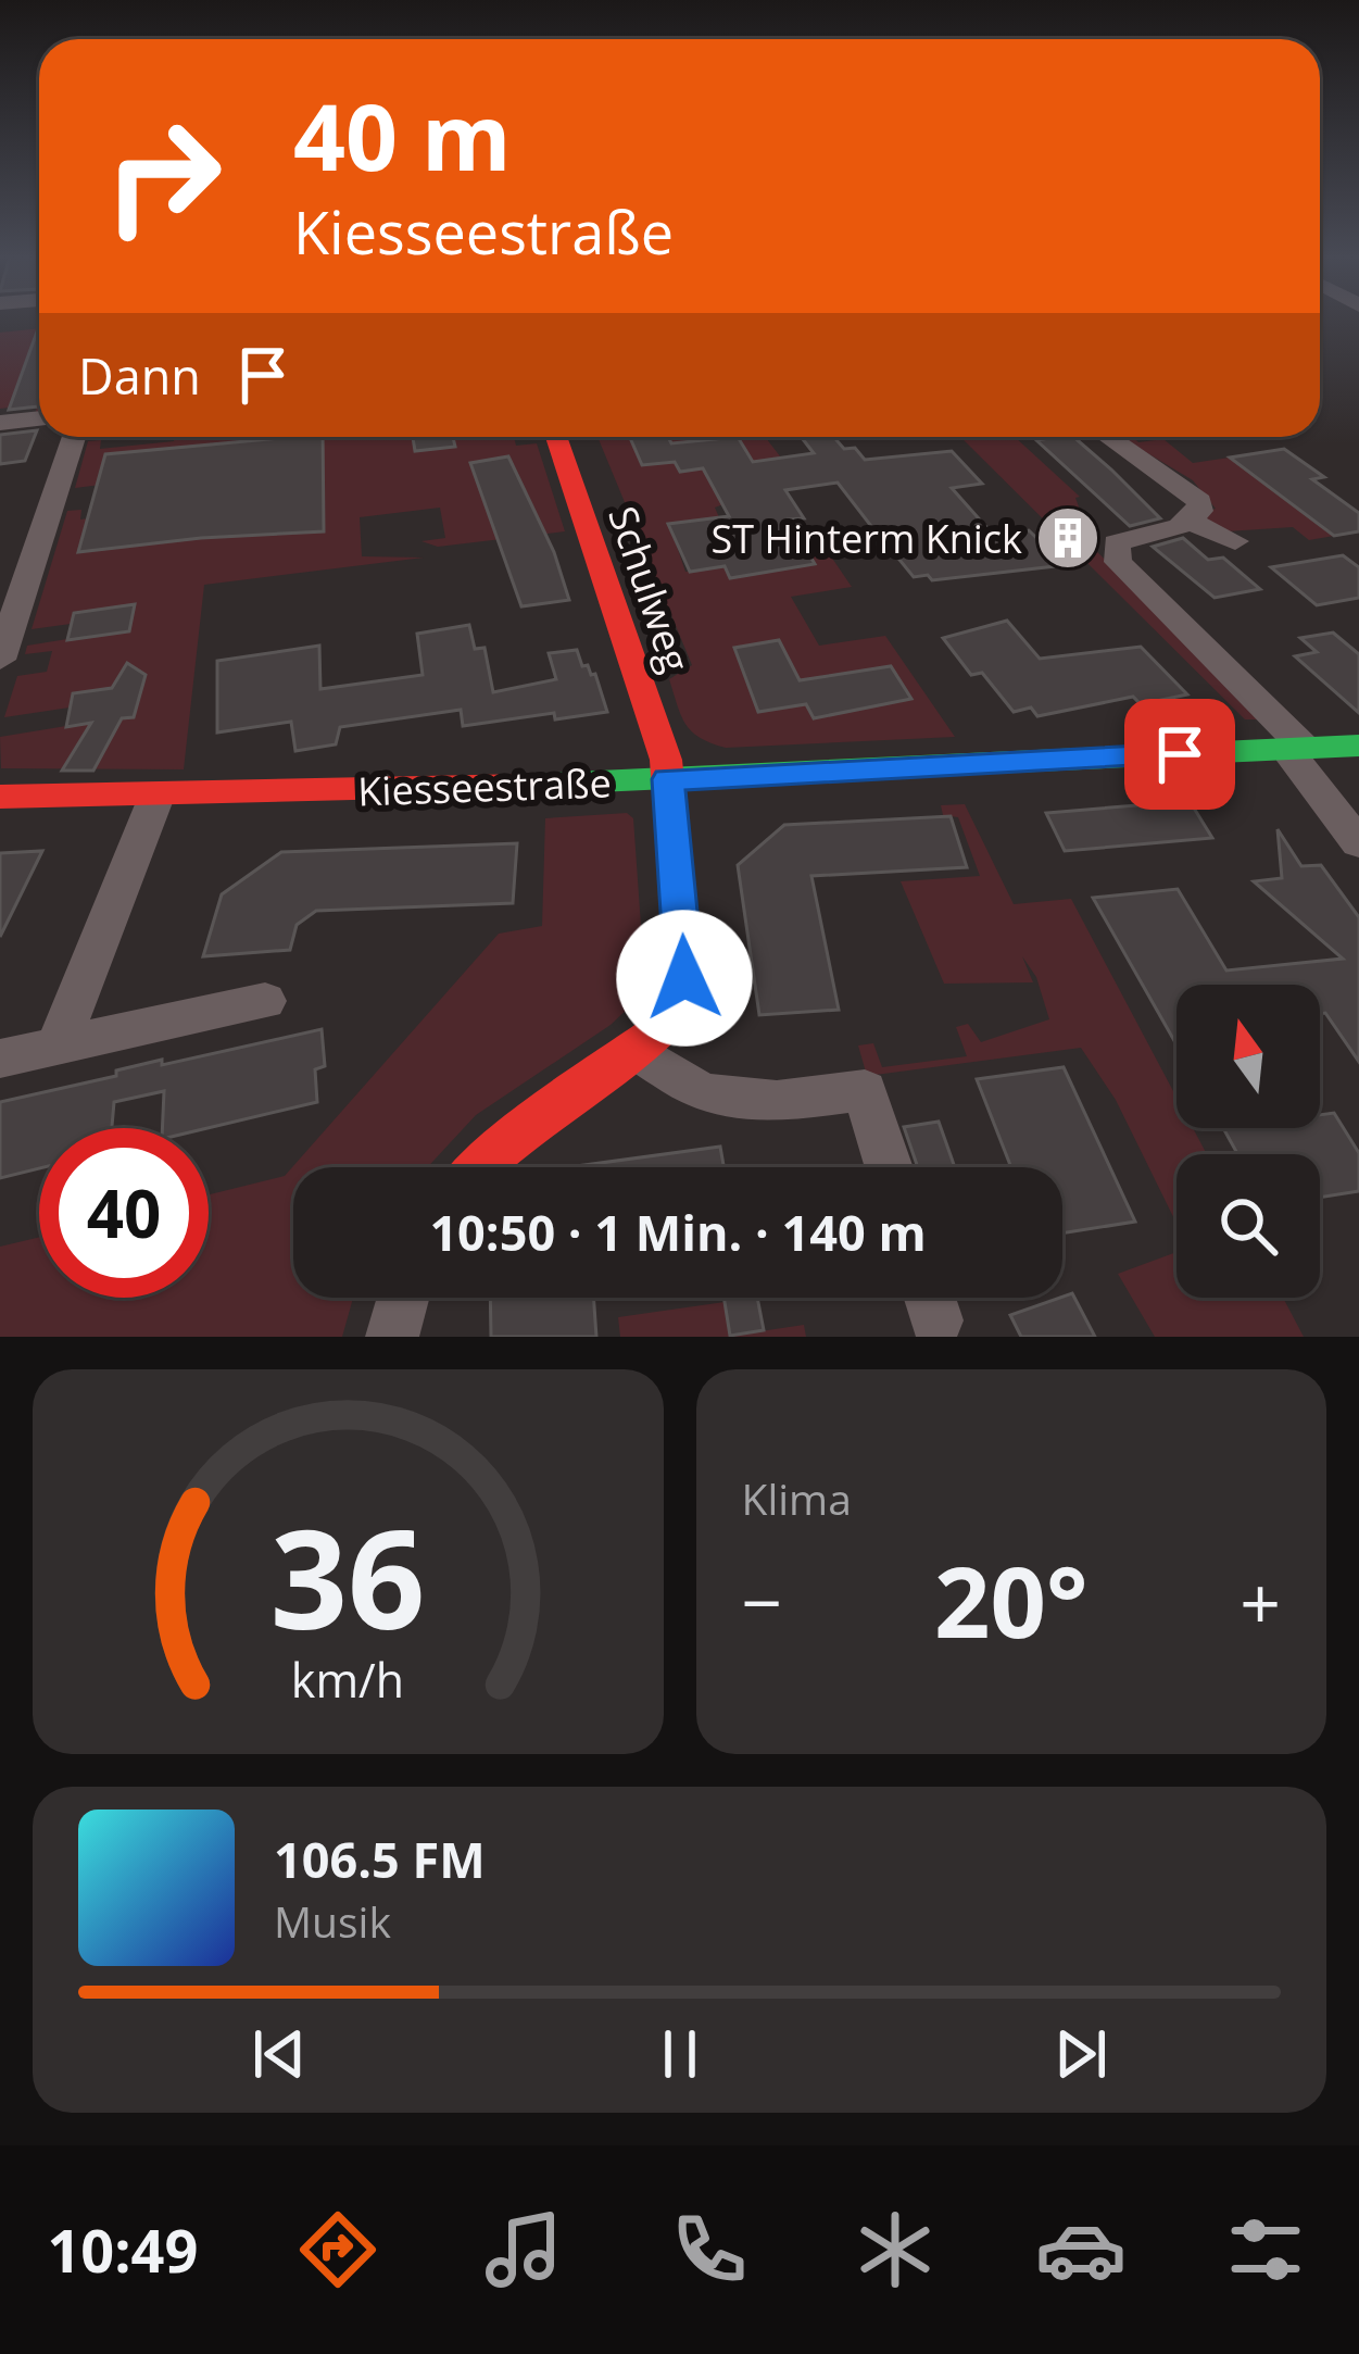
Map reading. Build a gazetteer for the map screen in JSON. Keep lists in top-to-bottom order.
{
  "streets": {
    "street": ["Schulweg", "Kiesseestraße"]
  },
  "crossings": [
    ["Schulweg", "Kiesseestraße"]
  ],
  "places": {
    "building": ["ST Hinterm Knick"]
  },
  "north": "top",
  "page": {
    "turn": ["40 m", "Kiesseestraße"],
    "then": "Dann",
    "limit": "40",
    "trip": "10:50 · 1 Min. · 140 m",
    "tile": "Klima",
    "heat": ["−", "20°", "+"],
    "song": ["106.5 FM", "Musik"],
    "tabs": "10:49",
    "gauge": ["36", "km/h"]
  }
}
